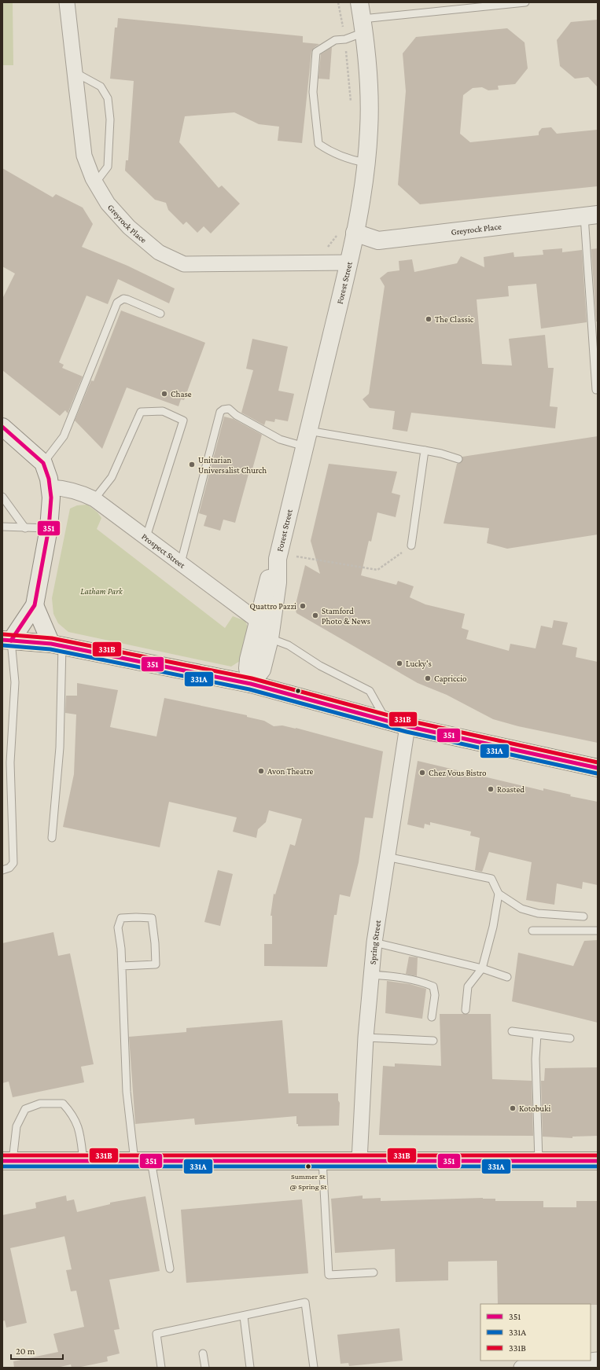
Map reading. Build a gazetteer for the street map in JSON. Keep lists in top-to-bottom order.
{
  "streets": {
    "main road": ["Greyrock Place", "Forest Street"],
    "street": ["Prospect Street", "Spring Street"]
  },
  "crossings": [
    ["Greyrock Place", "Forest Street"],
    ["Forest Street", "Prospect Street"]
  ],
  "parks": ["Latham Park"],
  "places": [
    "The Classic",
    "Chase",
    "Unitarian Universalist Church",
    "Quattro Pazzi",
    "Stamford Photo & News",
    "Lucky's",
    "Capriccio",
    "Avon Theatre",
    "Chez Vous Bistro",
    "Roasted",
    "Kotobuki",
    "Summer St @ Spring St"
  ],
  "lines": ["transit line 351", "transit line 331B", "transit line 331A"],
  "legend": ["351", "331A", "331B"],
  "scale_bar": "20 m"
}
